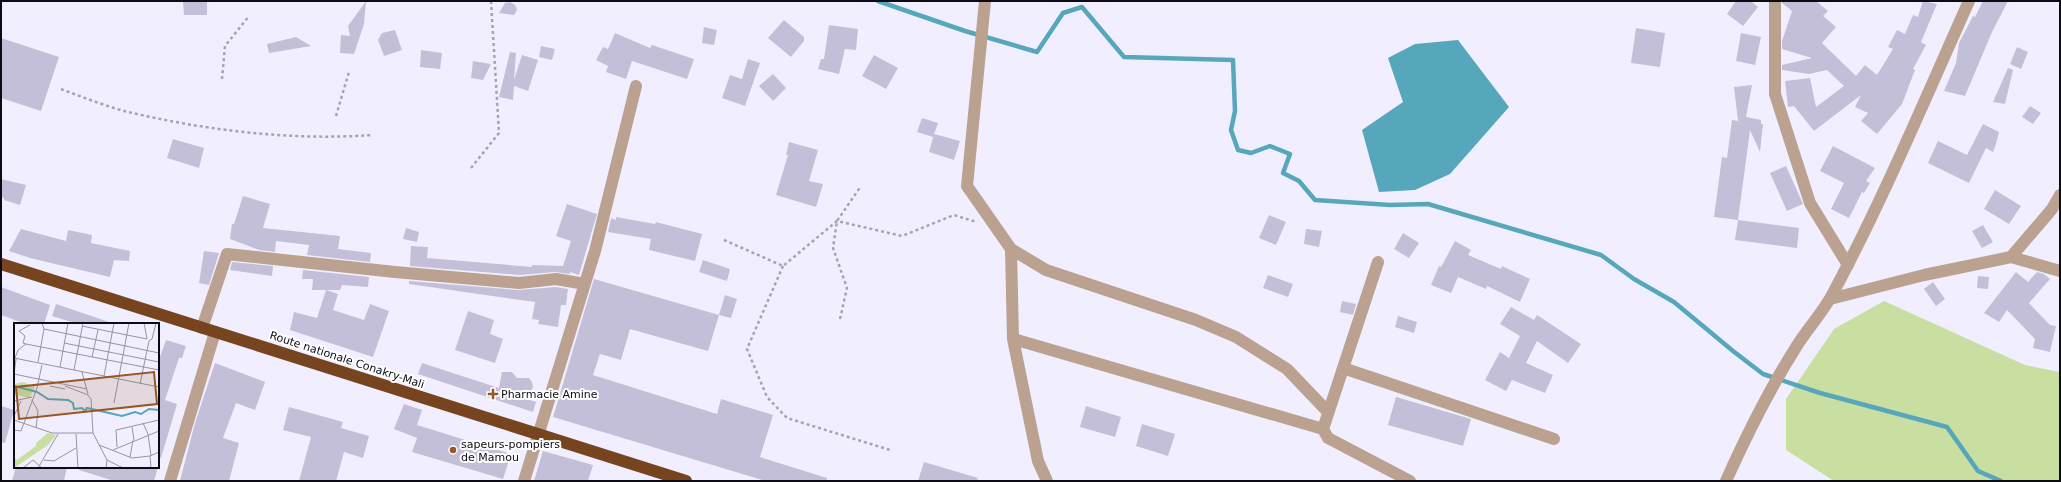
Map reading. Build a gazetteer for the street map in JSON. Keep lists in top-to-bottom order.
{
  "streets": {
    "highway": ["Route nationale Conakry-Mali"]
  },
  "places": {
    "health": ["Pharmacie Amine"],
    "other": ["sapeurs-pompiers de Mamou"]
  }
}
